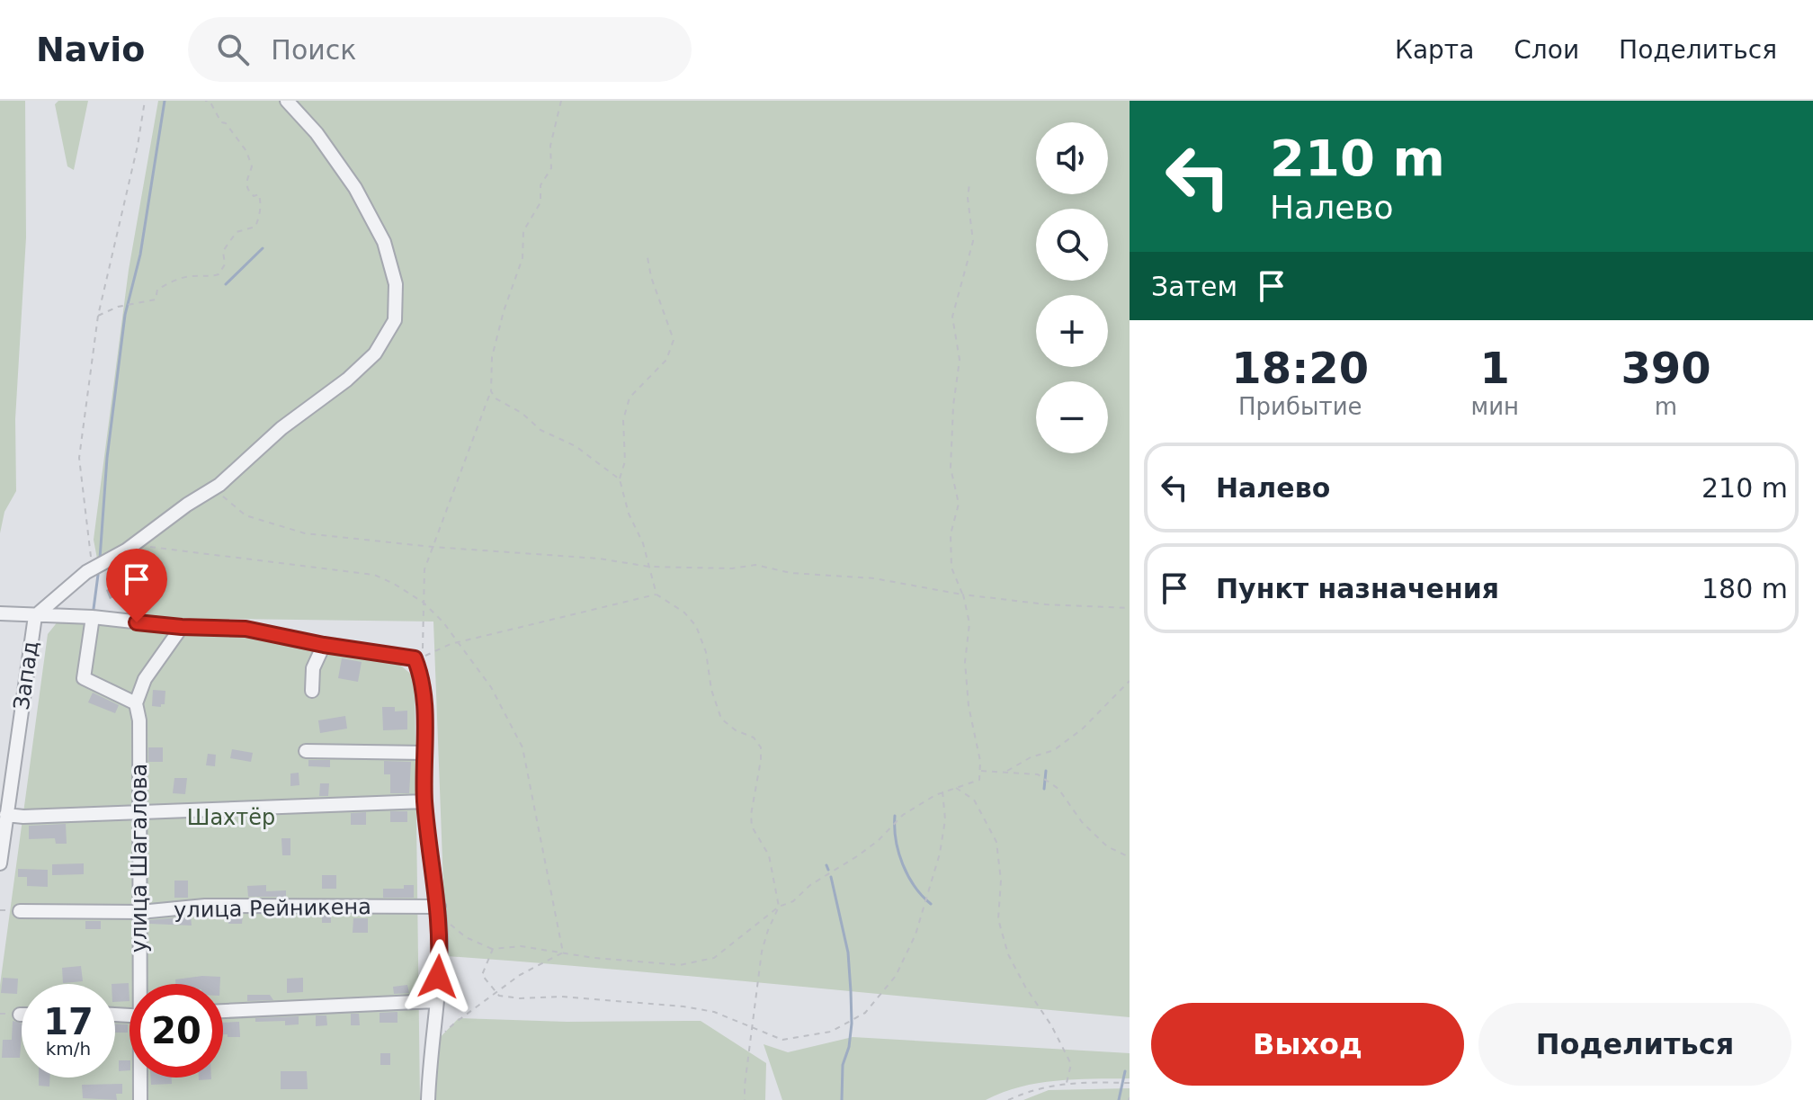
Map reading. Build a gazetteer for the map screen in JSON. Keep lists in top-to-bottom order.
{
  "streets": {
    "street": ["Запад", "улица Шагалова", "улица Рейникена"]
  },
  "crossings": [
    ["улица Шагалова", "улица Рейникена"]
  ],
  "parks": ["Шахтёр"],
  "page": {
    "header": "Navio",
    "search": "Поиск",
    "nav": ["Карта", "Слои", "Поделиться"],
    "turn": ["210 m", "Налево"],
    "map_buttons": ["+", "−"],
    "then": "Затем",
    "eta": [
      "18:20",
      "Прибытие",
      "1",
      "мин",
      "390",
      "m"
    ],
    "list": [
      {
        "name": "Налево",
        "value": "210 m"
      },
      {
        "name": "Пункт назначения",
        "value": "180 m"
      }
    ],
    "speed": "17 km/h",
    "limit": "20",
    "buttons": ["Выход", "Поделиться"]
  }
}
